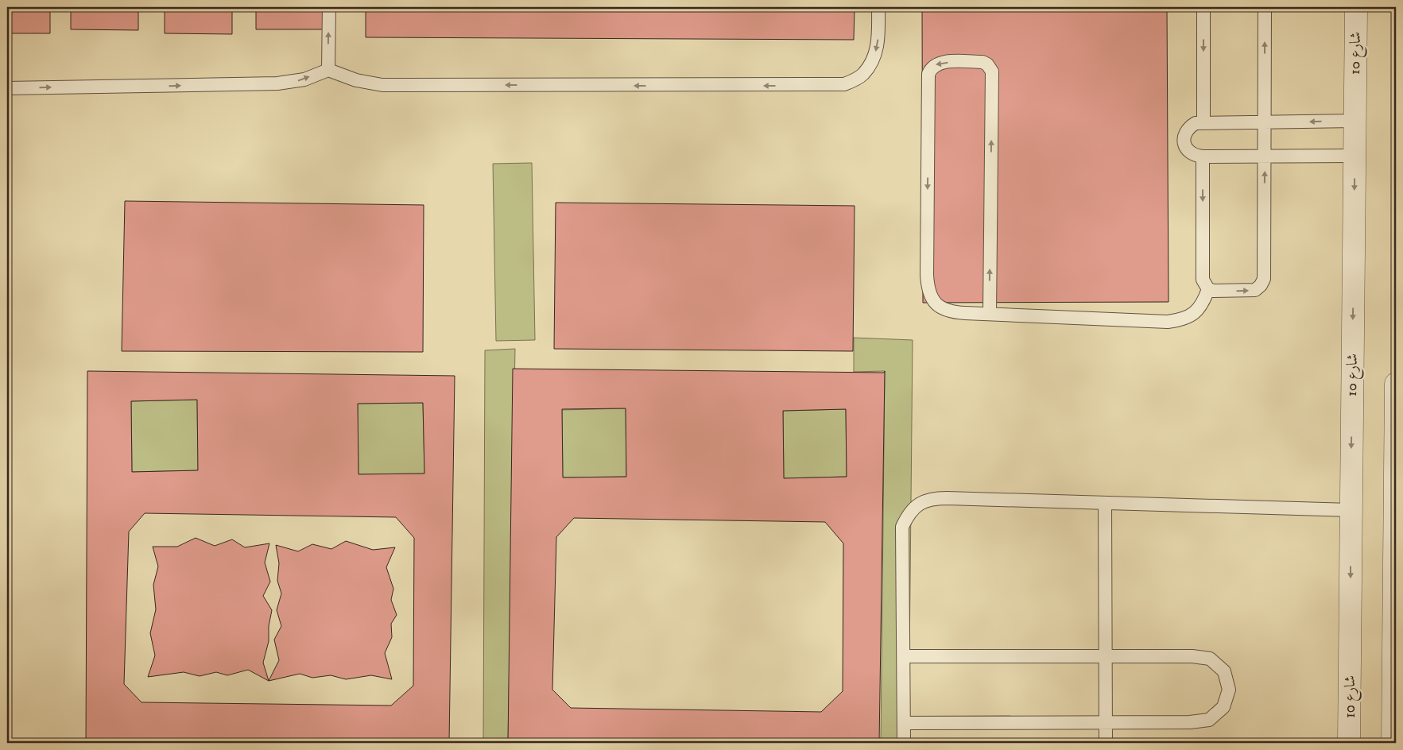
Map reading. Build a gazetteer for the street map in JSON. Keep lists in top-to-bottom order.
{
  "streets": {
    "street": ["شارع 10"]
  }
}
